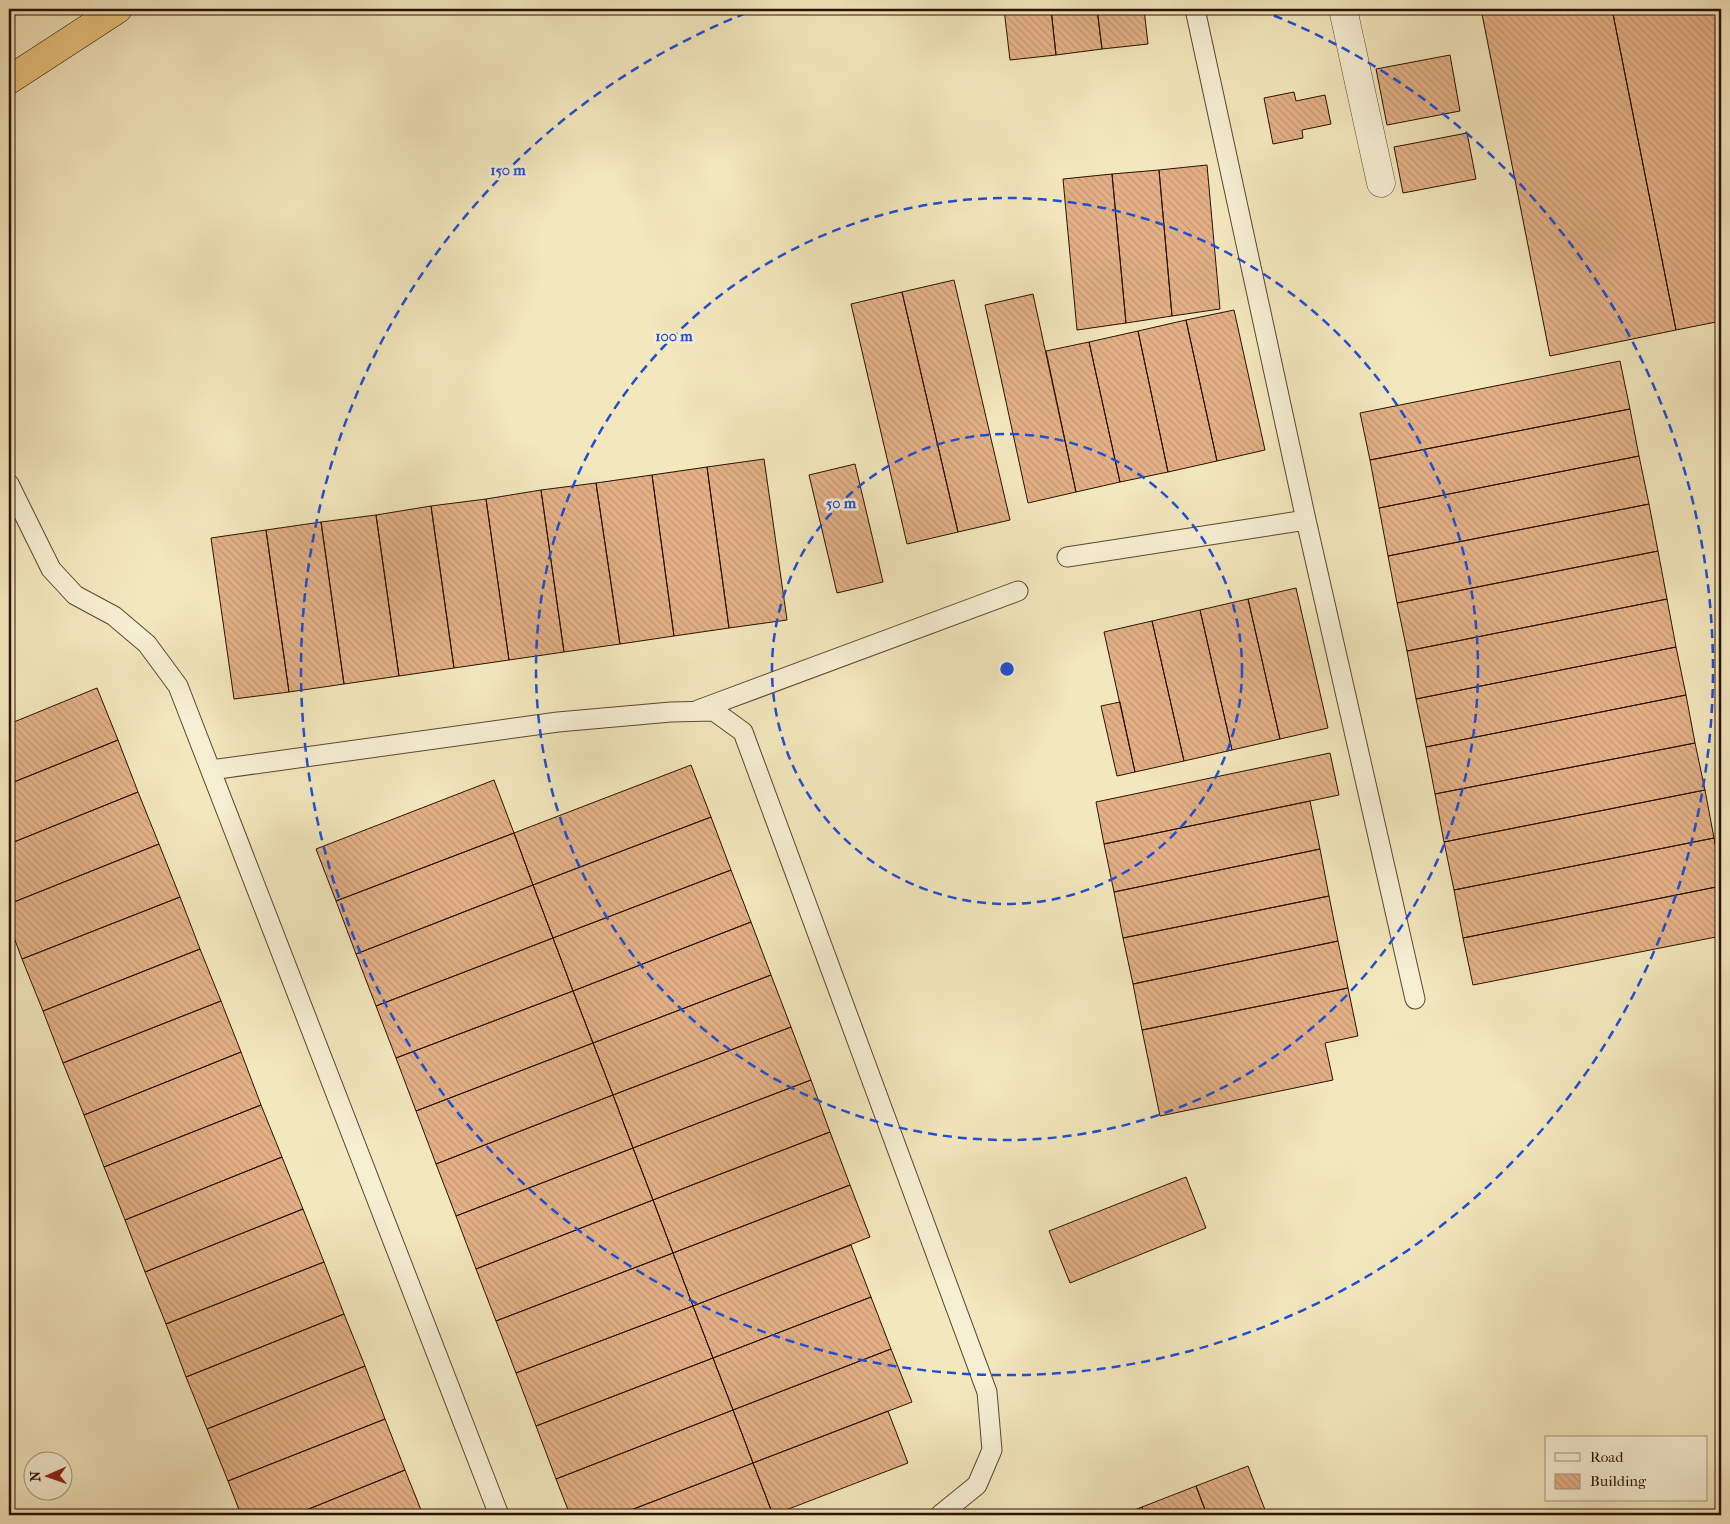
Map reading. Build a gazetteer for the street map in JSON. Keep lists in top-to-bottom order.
{
  "legend": ["Road", "Building"],
  "north": "left",
  "rings": ["150 m", "100 m", "50 m"]
}
